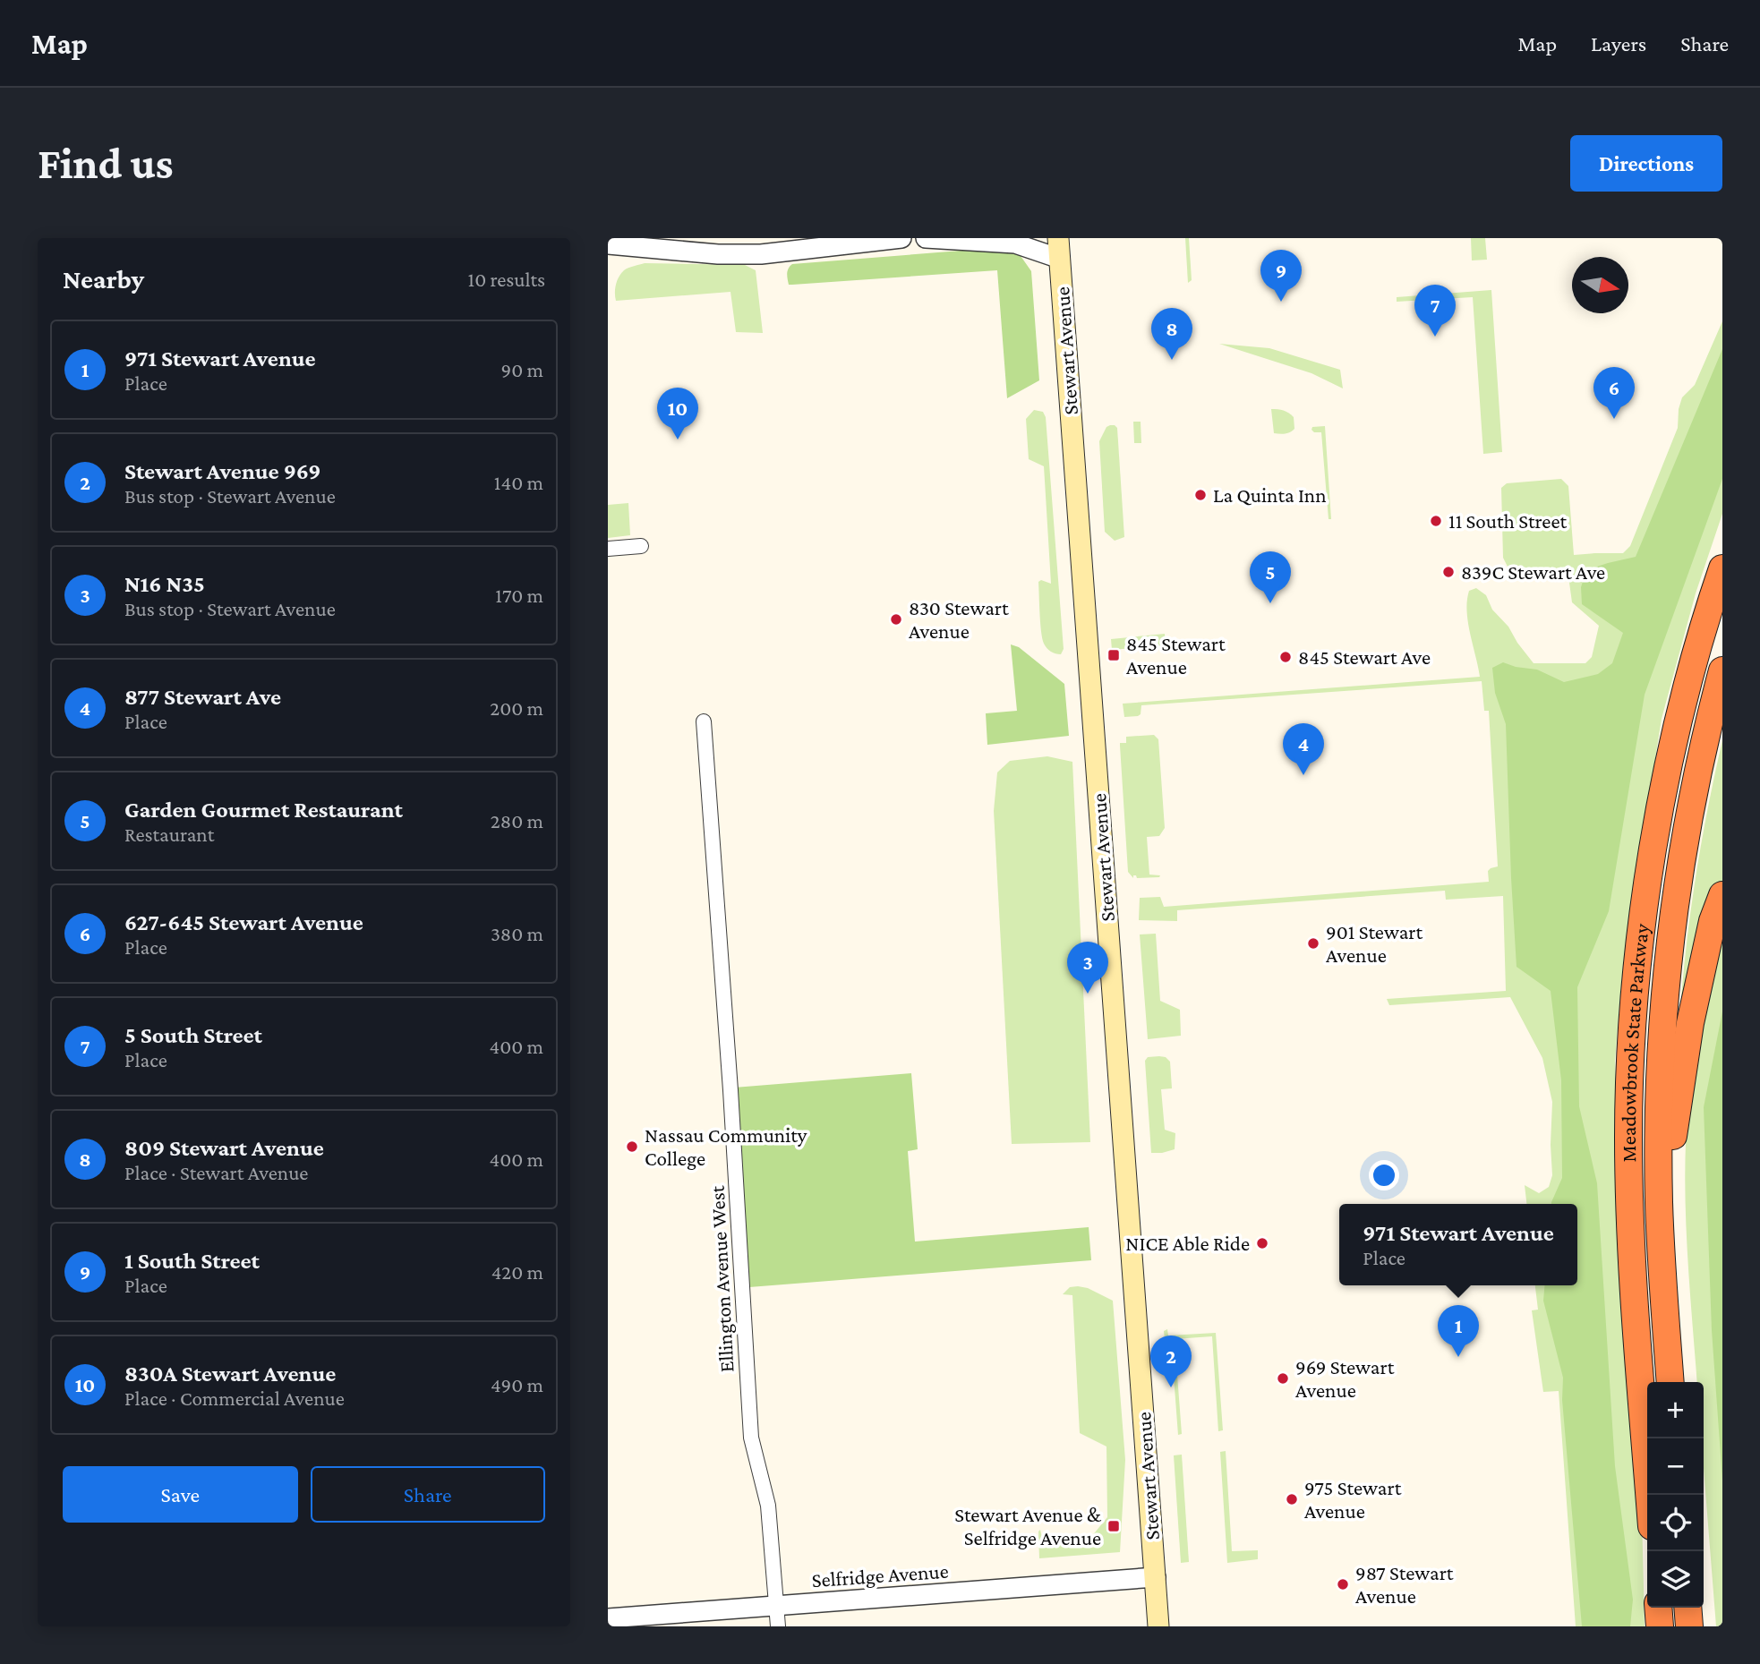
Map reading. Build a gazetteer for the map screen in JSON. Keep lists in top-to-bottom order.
{
  "streets": {
    "highway": ["Meadowbrook State Parkway"],
    "main road": ["Stewart Avenue"],
    "street": ["Ellington Avenue West", "Selfridge Avenue"]
  },
  "crossings": [
    ["Stewart Avenue", "Selfridge Avenue"],
    ["Ellington Avenue West", "Selfridge Avenue"]
  ],
  "places": {
    "other": [
      "La Quinta Inn",
      "11 South Street",
      "839C Stewart Ave",
      "830 Stewart Avenue",
      "845 Stewart Ave",
      "901 Stewart Avenue",
      "Nassau Community College",
      "NICE Able Ride",
      "969 Stewart Avenue",
      "975 Stewart Avenue",
      "987 Stewart Avenue"
    ],
    "transit": ["845 Stewart Avenue", "Stewart Avenue & Selfridge Avenue"]
  },
  "north": "right",
  "page": {
    "header": "Map",
    "nav": ["Map", "Layers", "Share"],
    "buttons": [
      "Directions",
      ["Save", "Share"]
    ],
    "title": "Find us",
    "heading": ["Nearby", "10 results"],
    "pins": [
      "9",
      "7",
      "8",
      "6",
      "10",
      "5",
      "4",
      "3",
      "1",
      "2"
    ],
    "list": [
      {
        "mark": "1",
        "name": "971 Stewart Avenue",
        "note": "Place",
        "value": "90 m"
      },
      {
        "mark": "2",
        "name": "Stewart Avenue 969",
        "note": "Bus stop · Stewart Avenue",
        "value": "140 m"
      },
      {
        "mark": "3",
        "name": "N16 N35",
        "note": "Bus stop · Stewart Avenue",
        "value": "170 m"
      },
      {
        "mark": "4",
        "name": "877 Stewart Ave",
        "note": "Place",
        "value": "200 m"
      },
      {
        "mark": "5",
        "name": "Garden Gourmet Restaurant",
        "note": "Restaurant",
        "value": "280 m"
      },
      {
        "mark": "6",
        "name": "627-645 Stewart Avenue",
        "note": "Place",
        "value": "380 m"
      },
      {
        "mark": "7",
        "name": "5 South Street",
        "note": "Place",
        "value": "400 m"
      },
      {
        "mark": "8",
        "name": "809 Stewart Avenue",
        "note": "Place · Stewart Avenue",
        "value": "400 m"
      },
      {
        "mark": "9",
        "name": "1 South Street",
        "note": "Place",
        "value": "420 m"
      },
      {
        "mark": "10",
        "name": "830A Stewart Avenue",
        "note": "Place · Commercial Avenue",
        "value": "490 m"
      }
    ],
    "popup": ["971 Stewart Avenue", "Place"],
    "map_buttons": ["+", "−"]
  }
}
